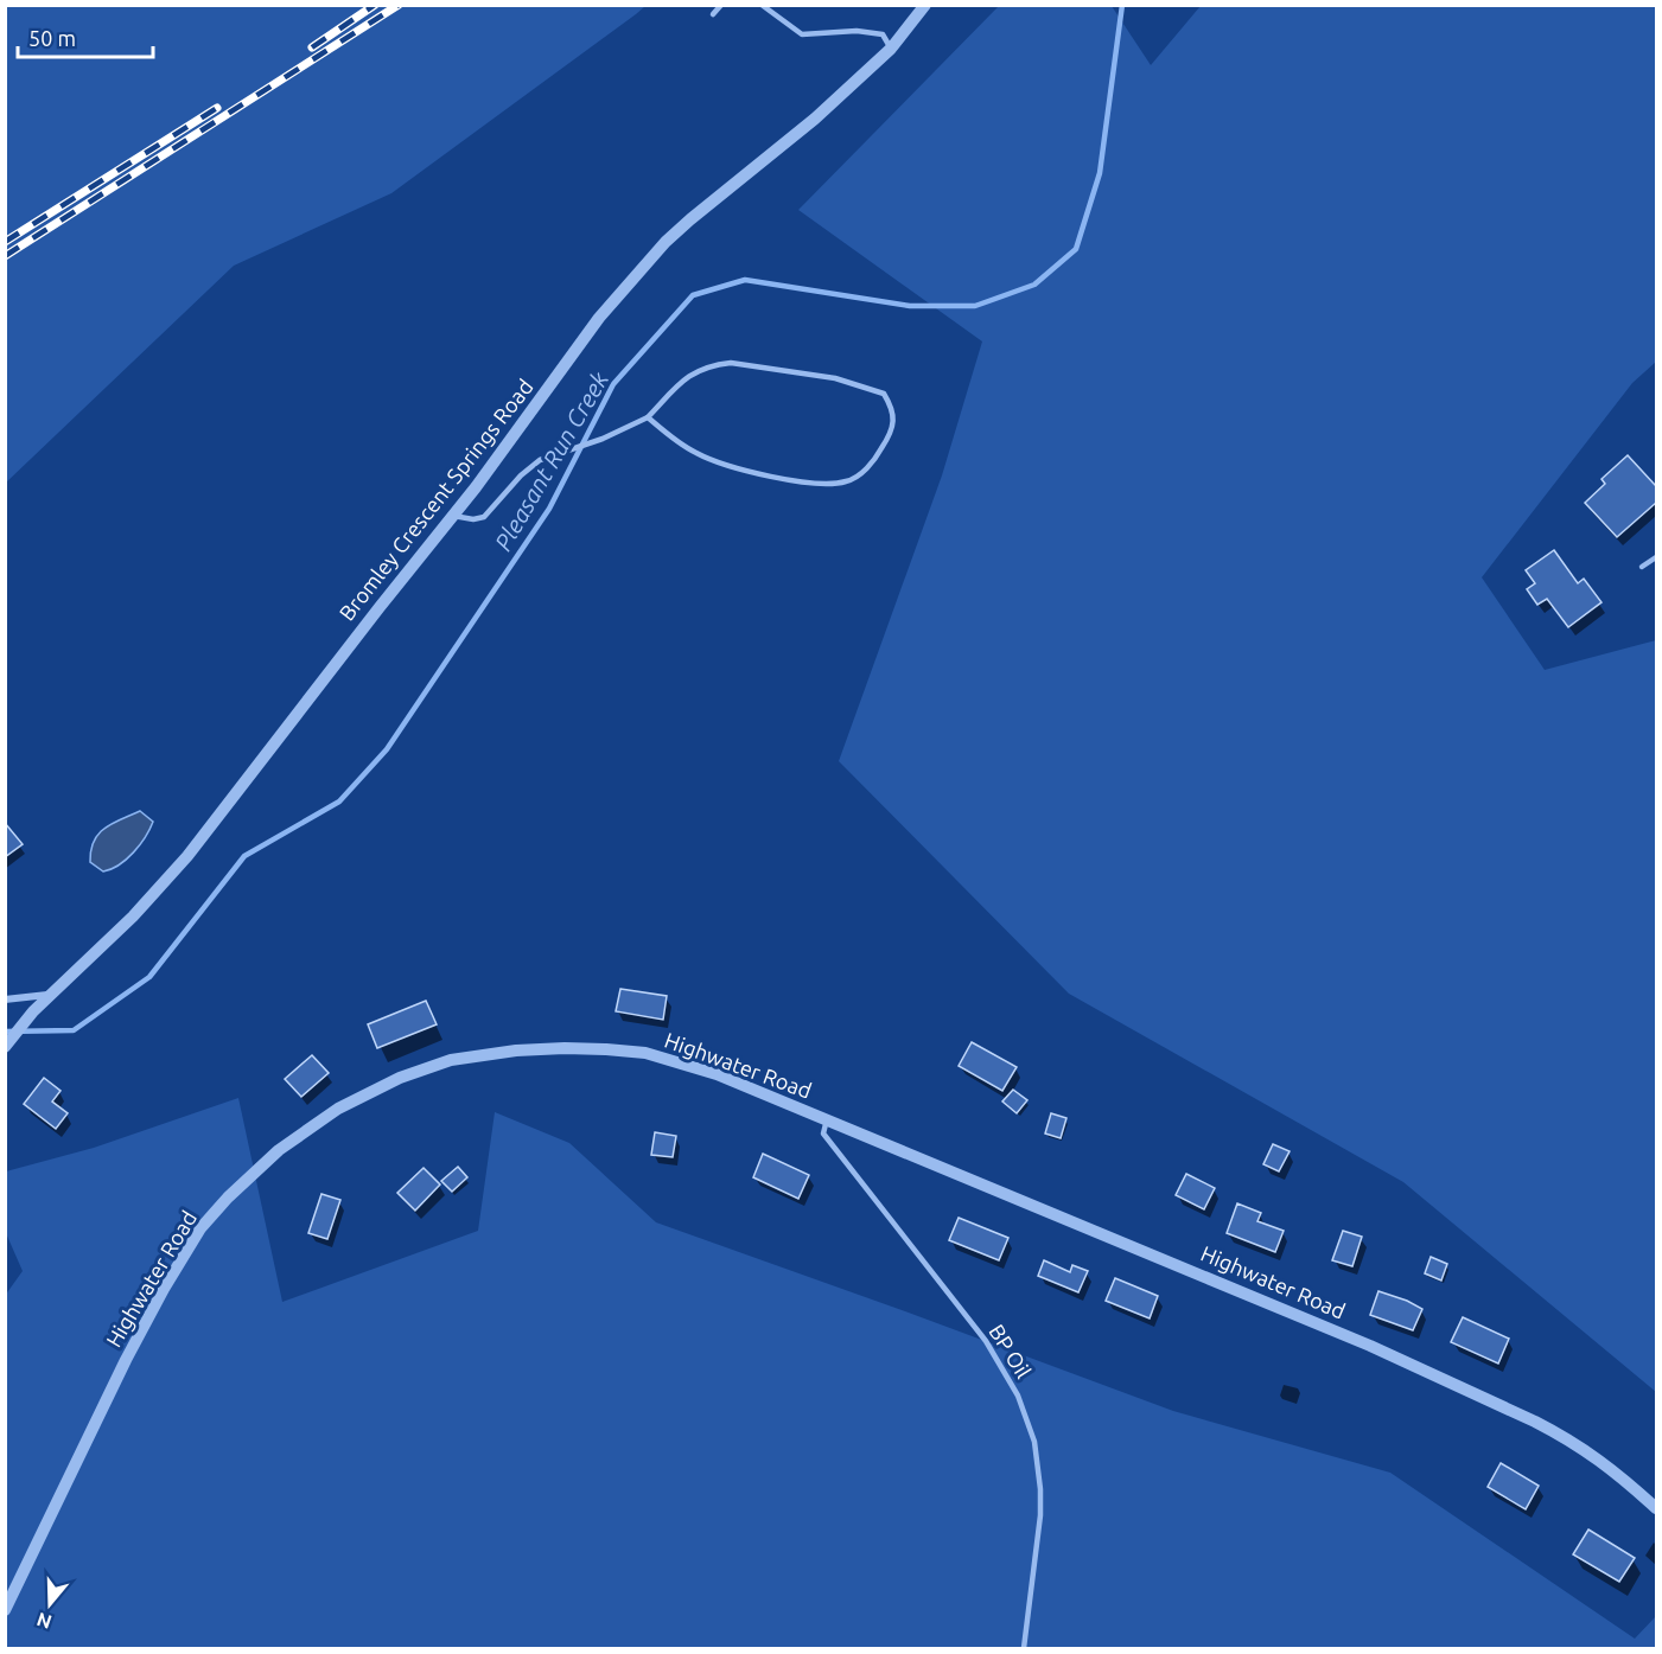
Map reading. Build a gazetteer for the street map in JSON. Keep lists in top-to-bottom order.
{
  "streets": {
    "street": ["Bromley Crescent Springs Road", "Highwater Road"],
    "lane": ["BP Oil"]
  },
  "crossings": [
    ["Highwater Road", "BP Oil"]
  ],
  "water": ["Pleasant Run Creek"],
  "scale_bar": "50 m",
  "north": "bottom"
}
